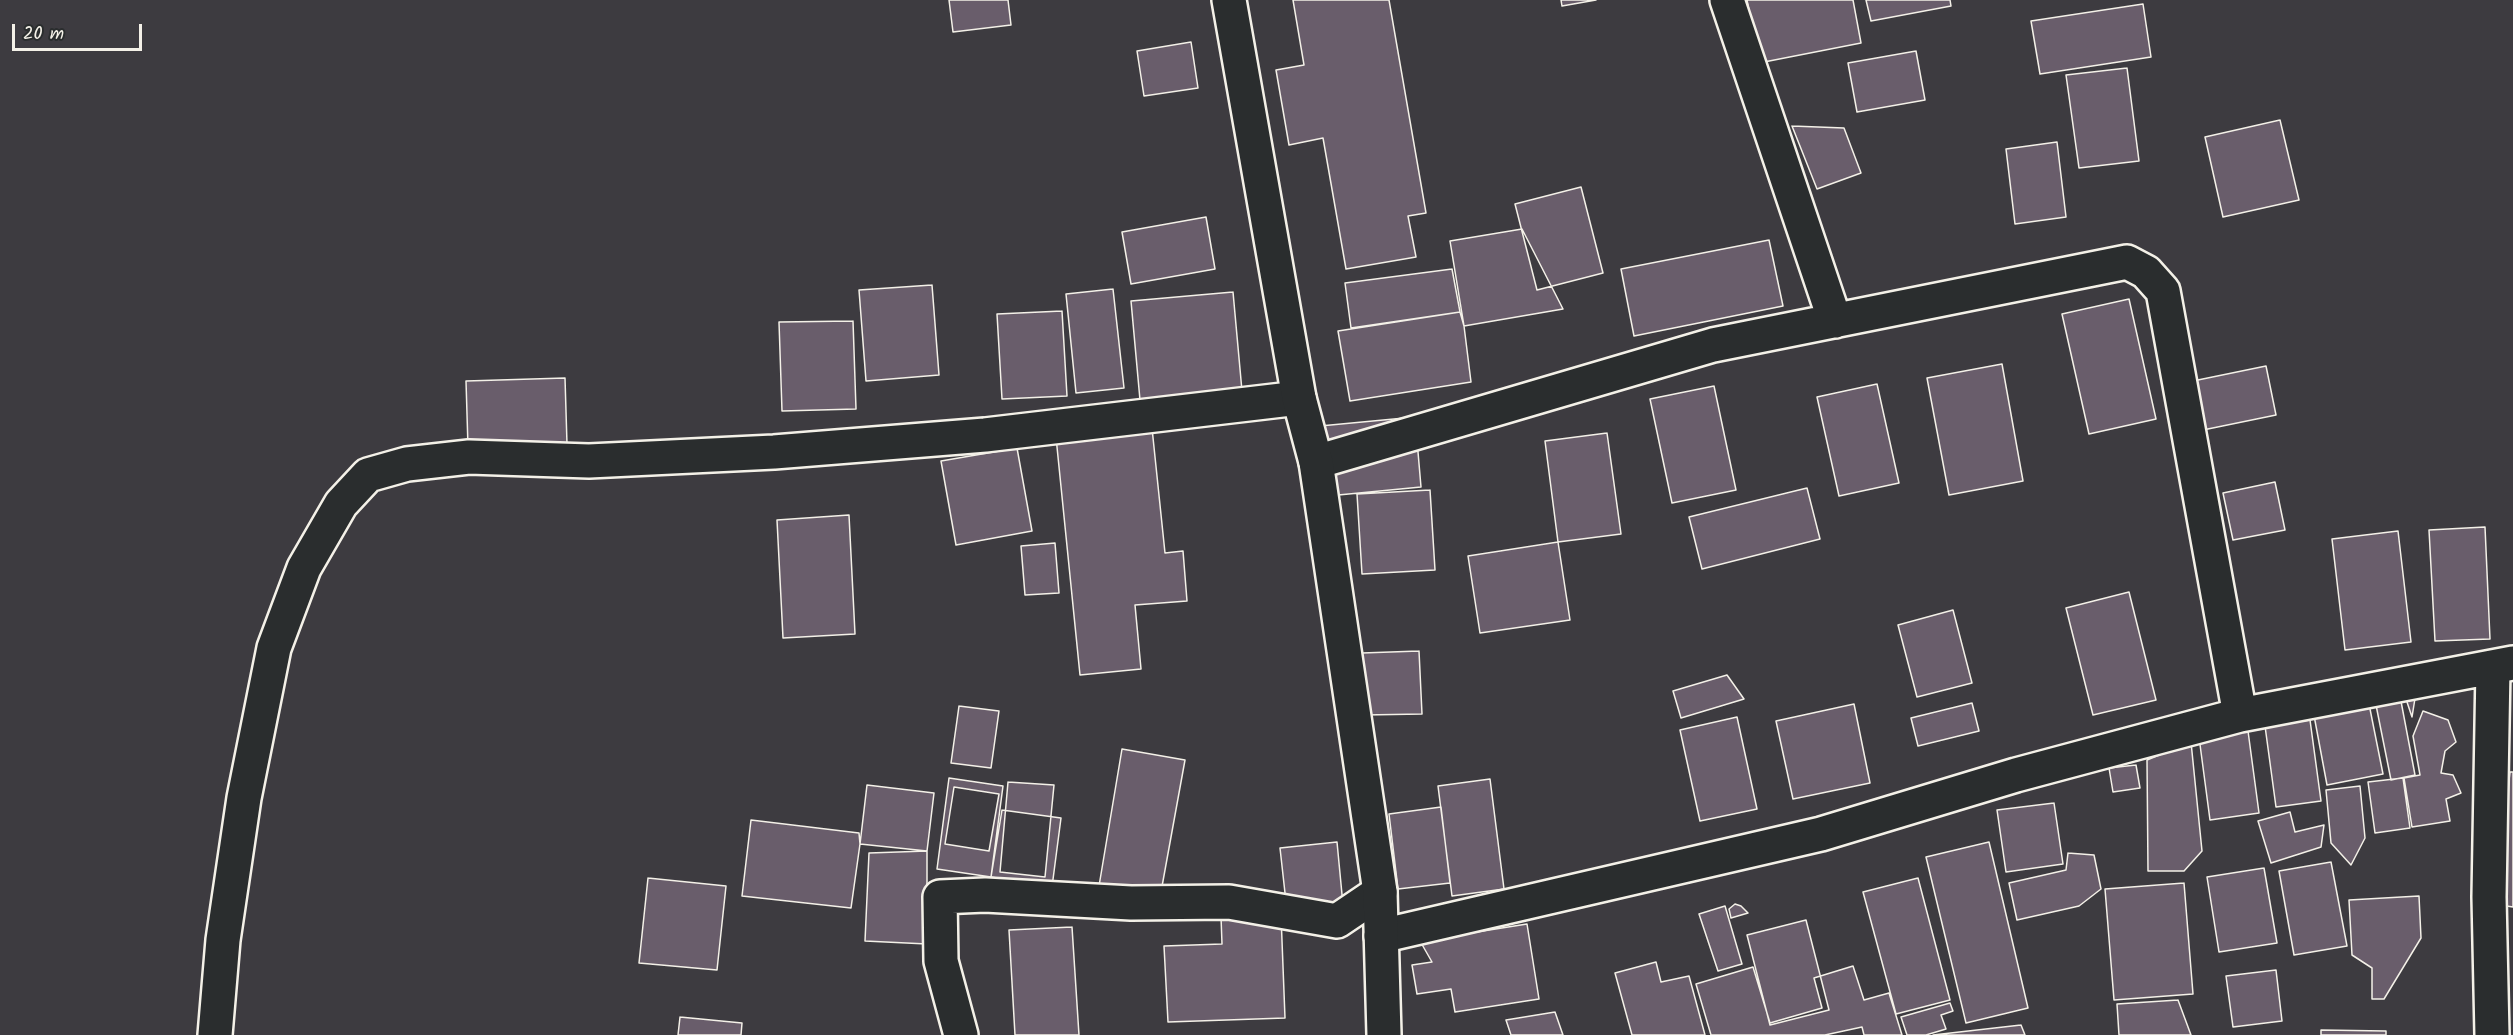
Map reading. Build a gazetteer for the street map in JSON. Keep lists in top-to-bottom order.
{
  "scale_bar": "20 m"
}
